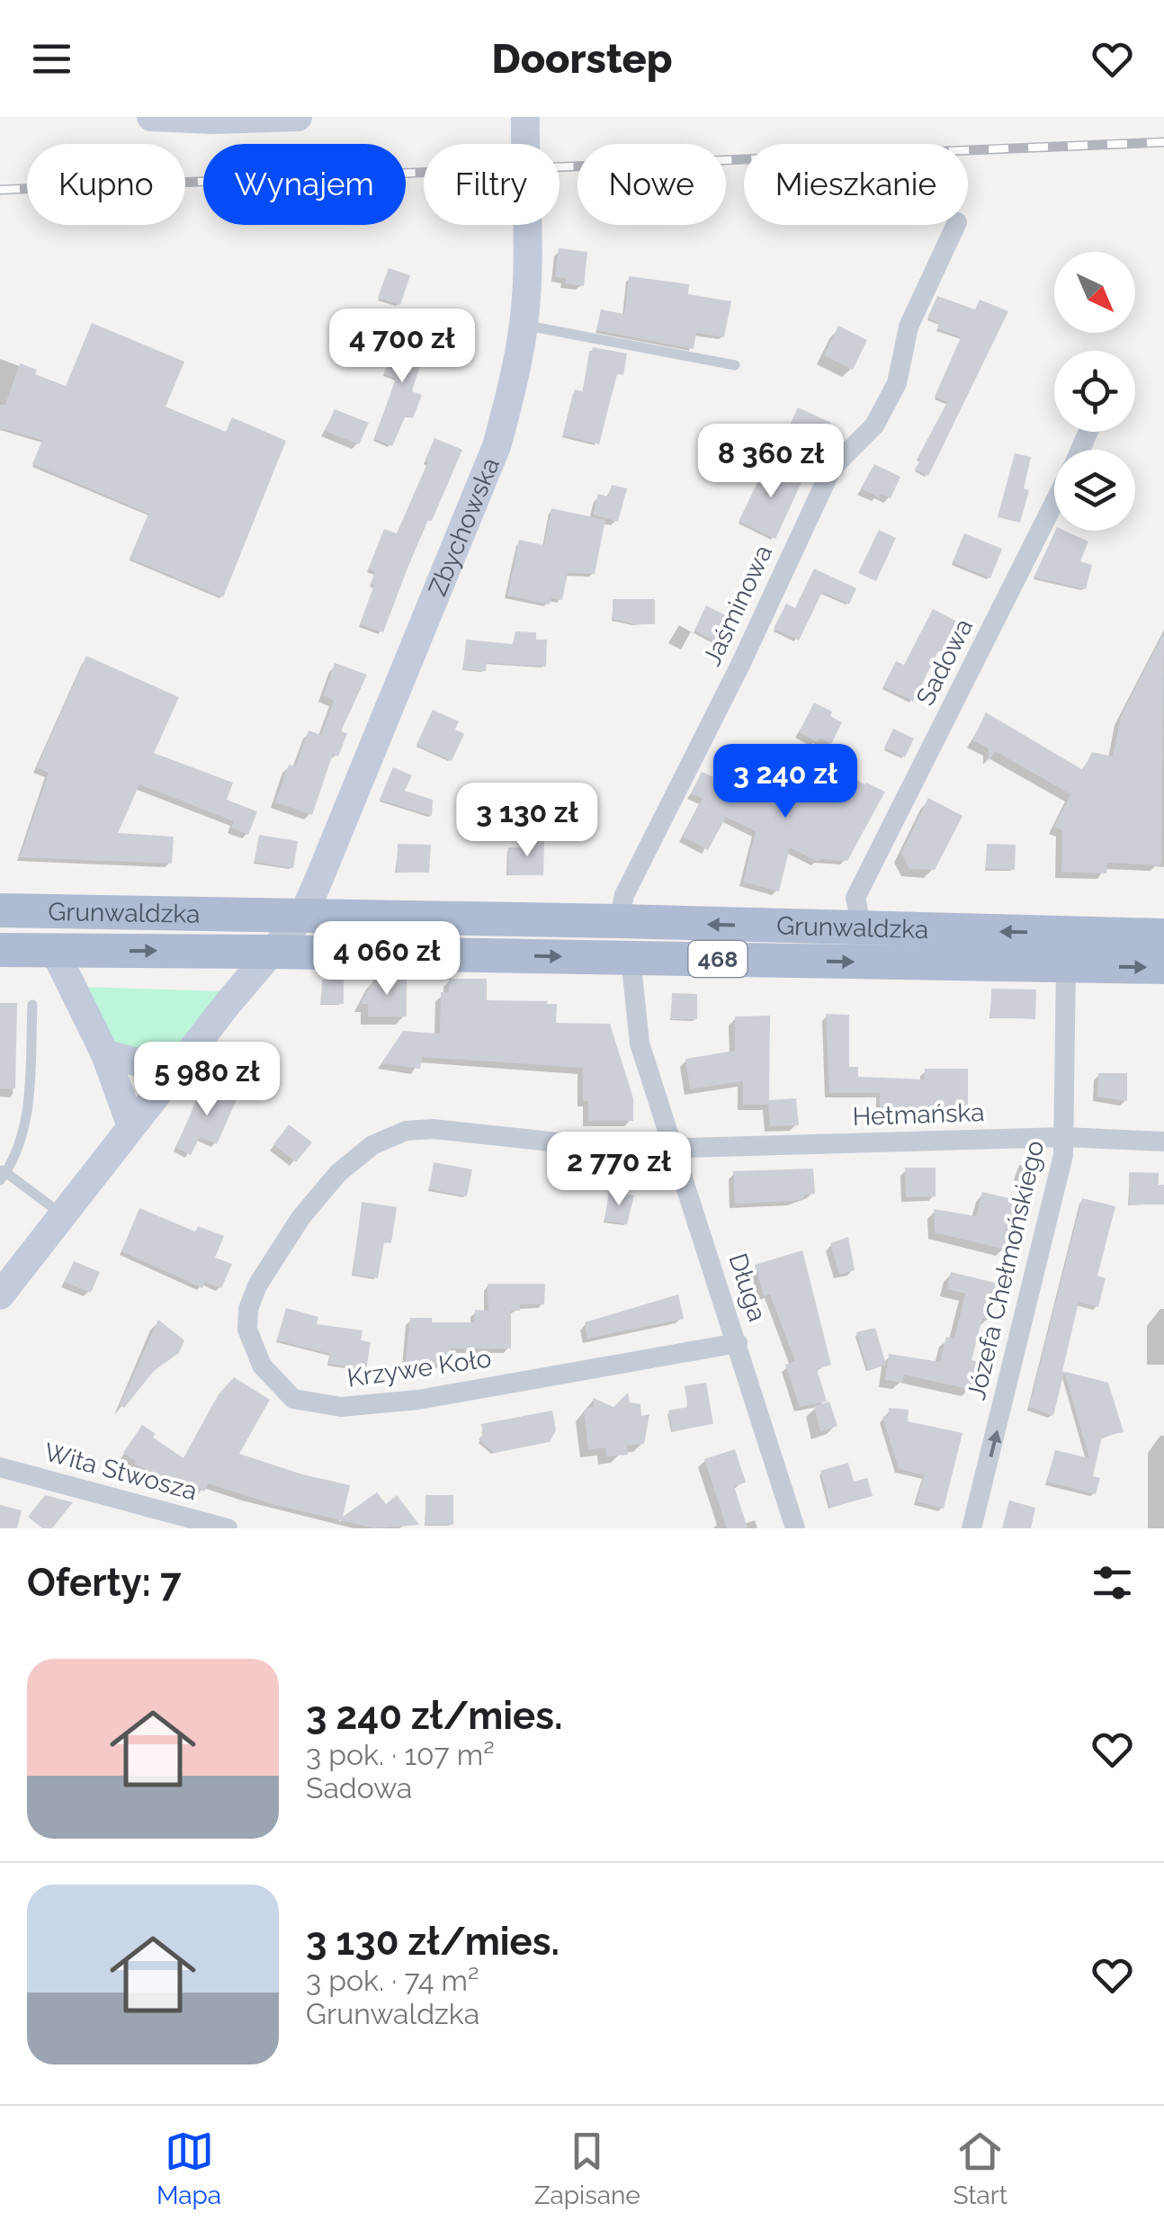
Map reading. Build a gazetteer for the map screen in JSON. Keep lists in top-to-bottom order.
{
  "streets": {
    "main road": ["Grunwaldzka", "468"],
    "street": [
      "Zbychowska",
      "Jaśminowa",
      "Sadowa",
      "Hetmańska",
      "Józefa Chełmońskiego",
      "Długa",
      "Krzywe Koło",
      "Wita Stwosza"
    ]
  },
  "crossings": [
    ["Zbychowska", "Grunwaldzka"],
    ["Jaśminowa", "Grunwaldzka"],
    ["Sadowa", "Grunwaldzka"],
    ["Grunwaldzka", "Józefa Chełmońskiego"],
    ["Grunwaldzka", "Długa"],
    ["Hetmańska", "Józefa Chełmońskiego"],
    ["Hetmańska", "Długa"],
    ["Hetmańska", "Krzywe Koło"],
    ["Długa", "Krzywe Koło"]
  ],
  "one_way": ["Józefa Chełmońskiego"],
  "north": "bottom right",
  "page": {
    "header": "Doorstep",
    "chip": [
      "Kupno",
      "Wynajem",
      "Filtry",
      "Nowe",
      "Mieszkanie"
    ],
    "price": [
      "4 700 zł",
      "8 360 zł",
      "3 240 zł",
      "3 130 zł",
      "4 060 zł",
      "5 980 zł",
      "2 770 zł"
    ],
    "heading": "Oferty: 7",
    "list": [
      {
        "name": "3 240 zł/mies.",
        "note": "3 pok. · 107 m² · Sadowa"
      },
      {
        "name": "3 130 zł/mies.",
        "note": "3 pok. · 74 m² · Grunwaldzka"
      }
    ],
    "tabs": ["Mapa", "Zapisane", "Start"]
  }
}
